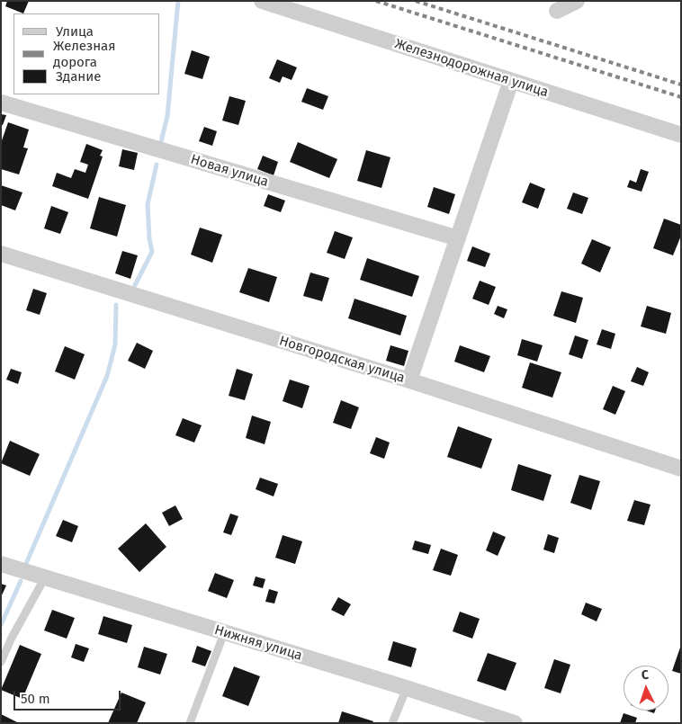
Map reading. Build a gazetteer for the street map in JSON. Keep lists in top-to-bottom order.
{
  "streets": {
    "street": [
      "Железнодорожная улица",
      "Новая улица",
      "Новгородская улица",
      "Нижняя улица"
    ]
  },
  "legend": ["Улица", "Железная дорога", "Здание"],
  "scale_bar": "50 m",
  "north": "top"
}
